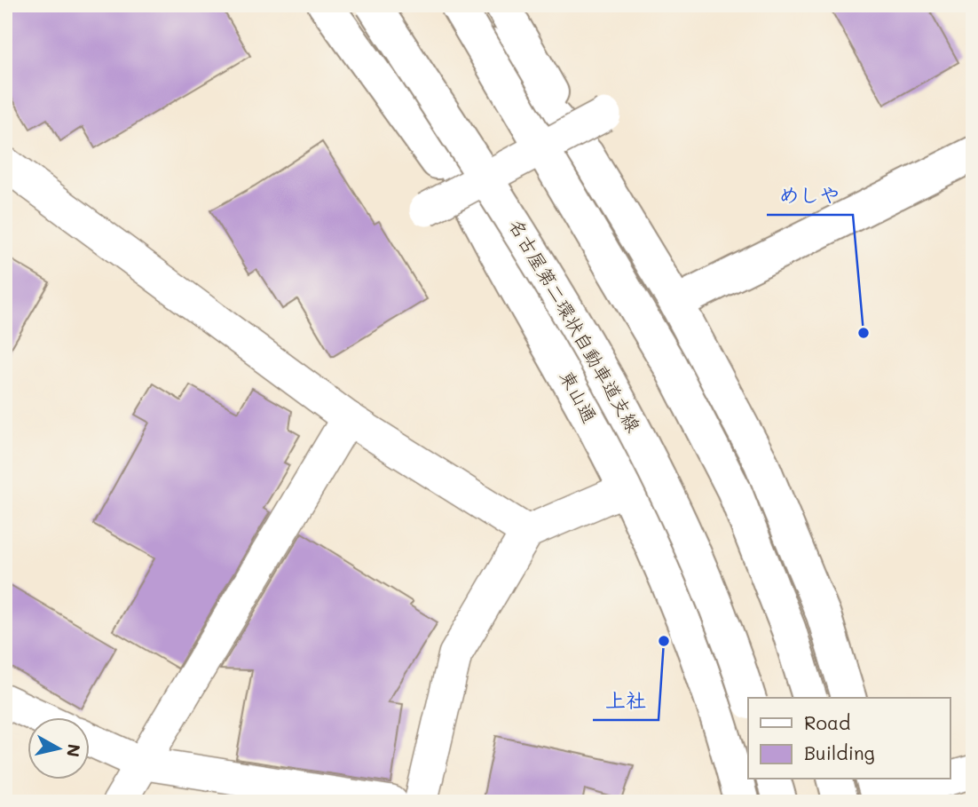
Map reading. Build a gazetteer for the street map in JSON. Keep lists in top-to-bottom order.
{
  "streets": {
    "main road": ["名古屋第二環状自動車道支線", "東山通"]
  },
  "places": ["めしや", "上社"],
  "legend": ["Road", "Building"],
  "north": "right"
}
